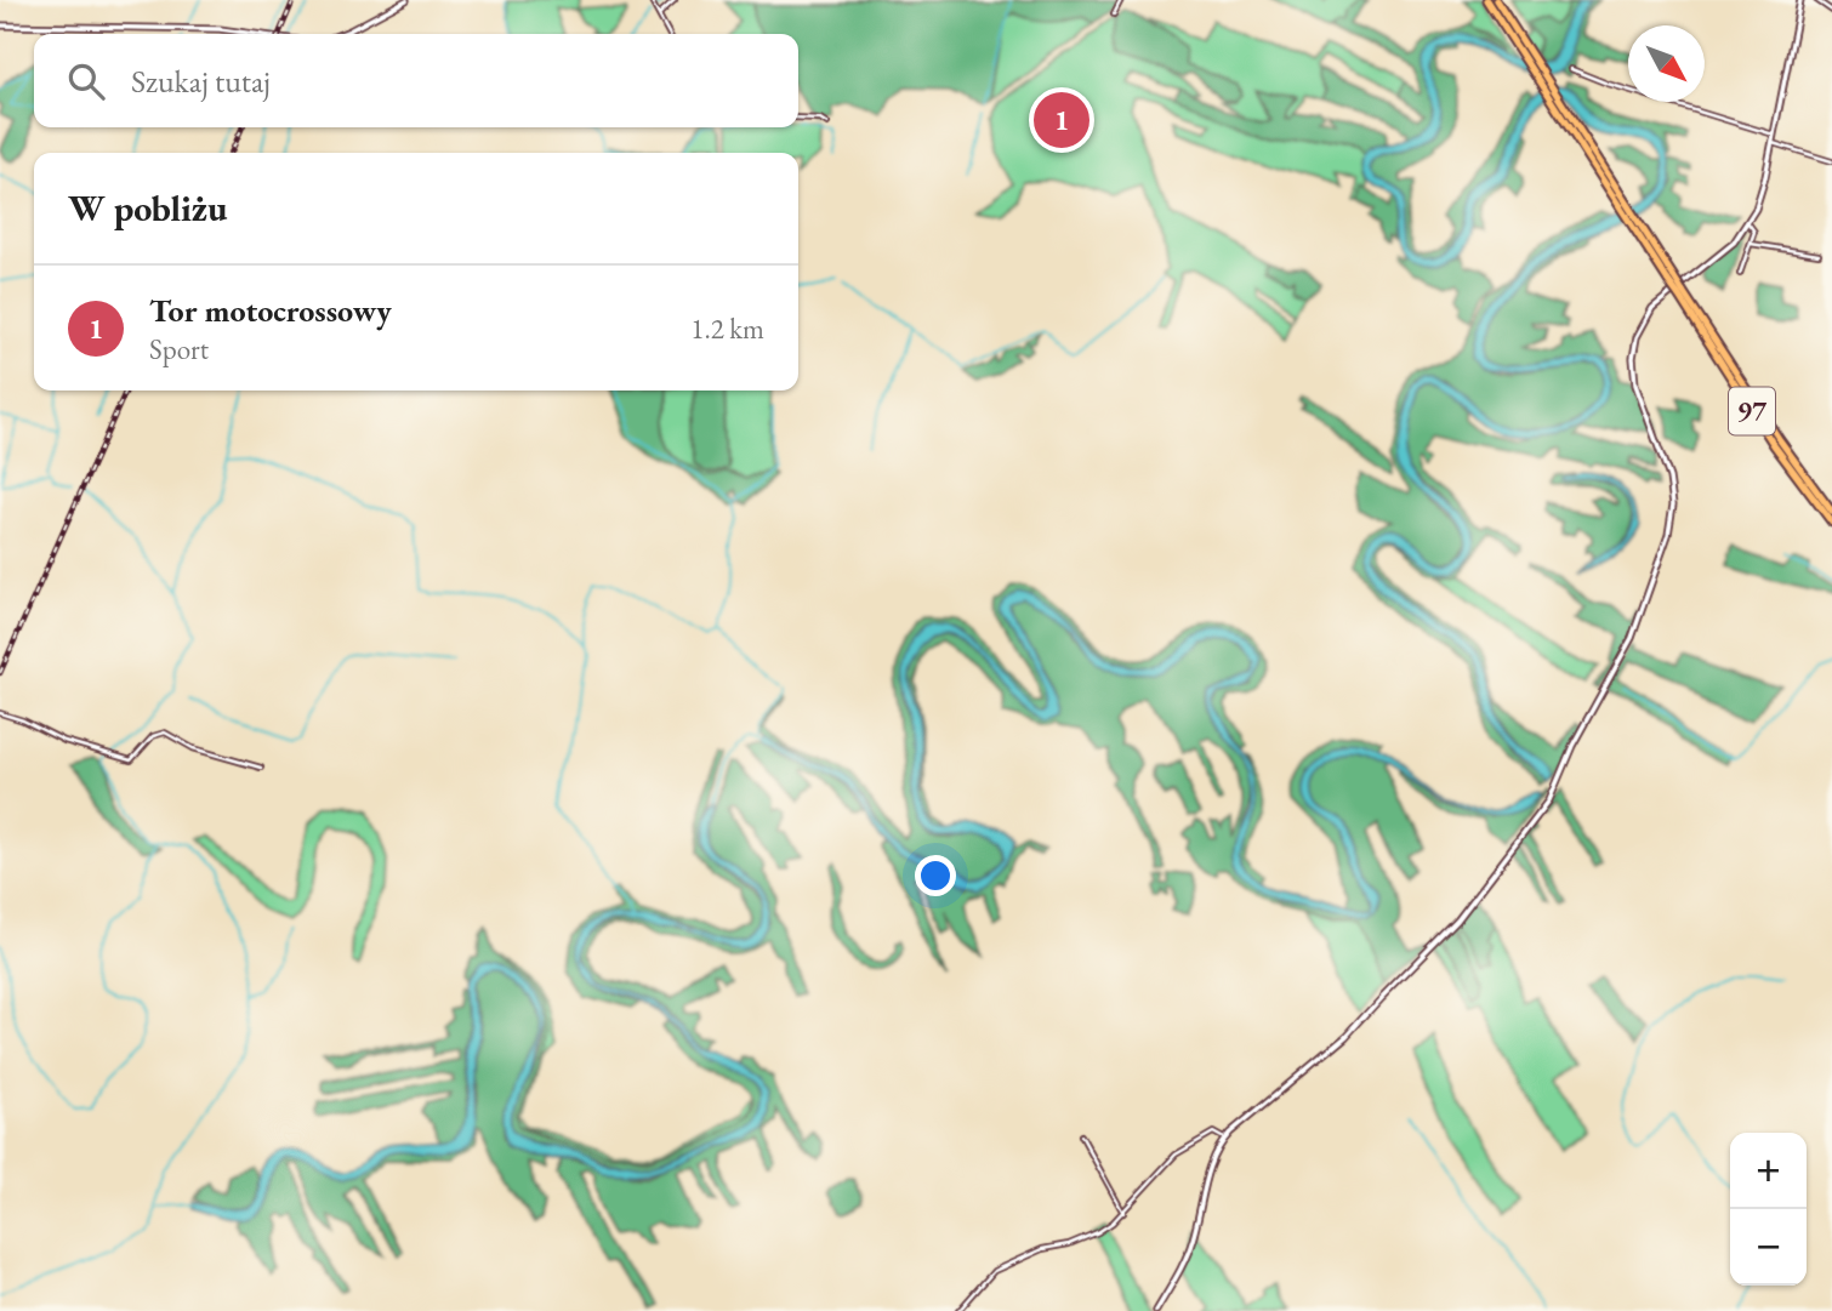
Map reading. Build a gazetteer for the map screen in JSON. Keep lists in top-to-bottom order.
{
  "streets": {
    "main road": ["97"]
  },
  "north": "bottom right",
  "page": {
    "search": "Szukaj tutaj",
    "pins": "1",
    "heading": "W pobliżu",
    "list": [
      {
        "mark": "1",
        "name": "Tor motocrossowy",
        "note": "Sport",
        "value": "1.2 km"
      }
    ],
    "map_buttons": ["+", "−"]
  }
}
